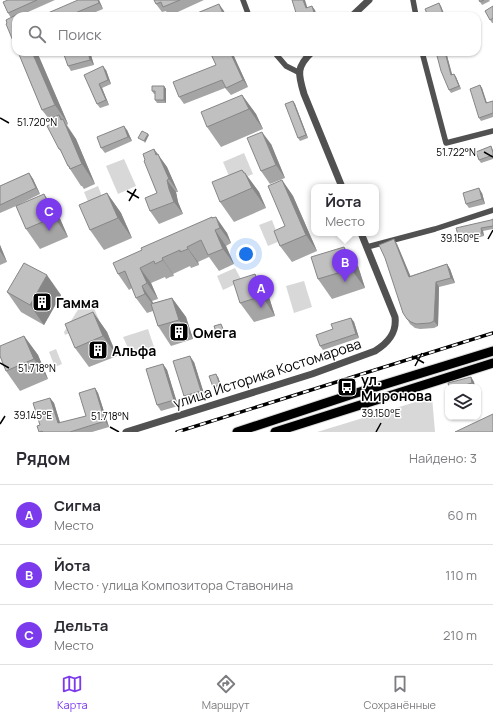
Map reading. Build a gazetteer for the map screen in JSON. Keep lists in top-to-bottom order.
{
  "streets": {
    "street": ["улица Историка Костомарова"]
  },
  "places": {
    "building": ["Гамма", "Омега", "Альфа"],
    "bus stop": ["ул. Миронова"]
  },
  "page": {
    "search": "Поиск",
    "popup": ["Йота", "Место"],
    "pins": ["C", "B", "A"],
    "heading": ["Рядом", "Найдено: 3"],
    "list": [
      {
        "mark": "A",
        "name": "Сигма",
        "note": "Место",
        "value": "60 m"
      },
      {
        "mark": "B",
        "name": "Йота",
        "note": "Место · улица Композитора Ставонина",
        "value": "110 m"
      },
      {
        "mark": "C",
        "name": "Дельта",
        "note": "Место",
        "value": "210 m"
      }
    ],
    "nav": ["Карта", "Маршрут", "Сохранённые"]
  },
  "coordinates": [
    "51.720°N",
    "51.722°N",
    "39.150°E",
    "51.718°N",
    "39.145°E"
  ]
}
